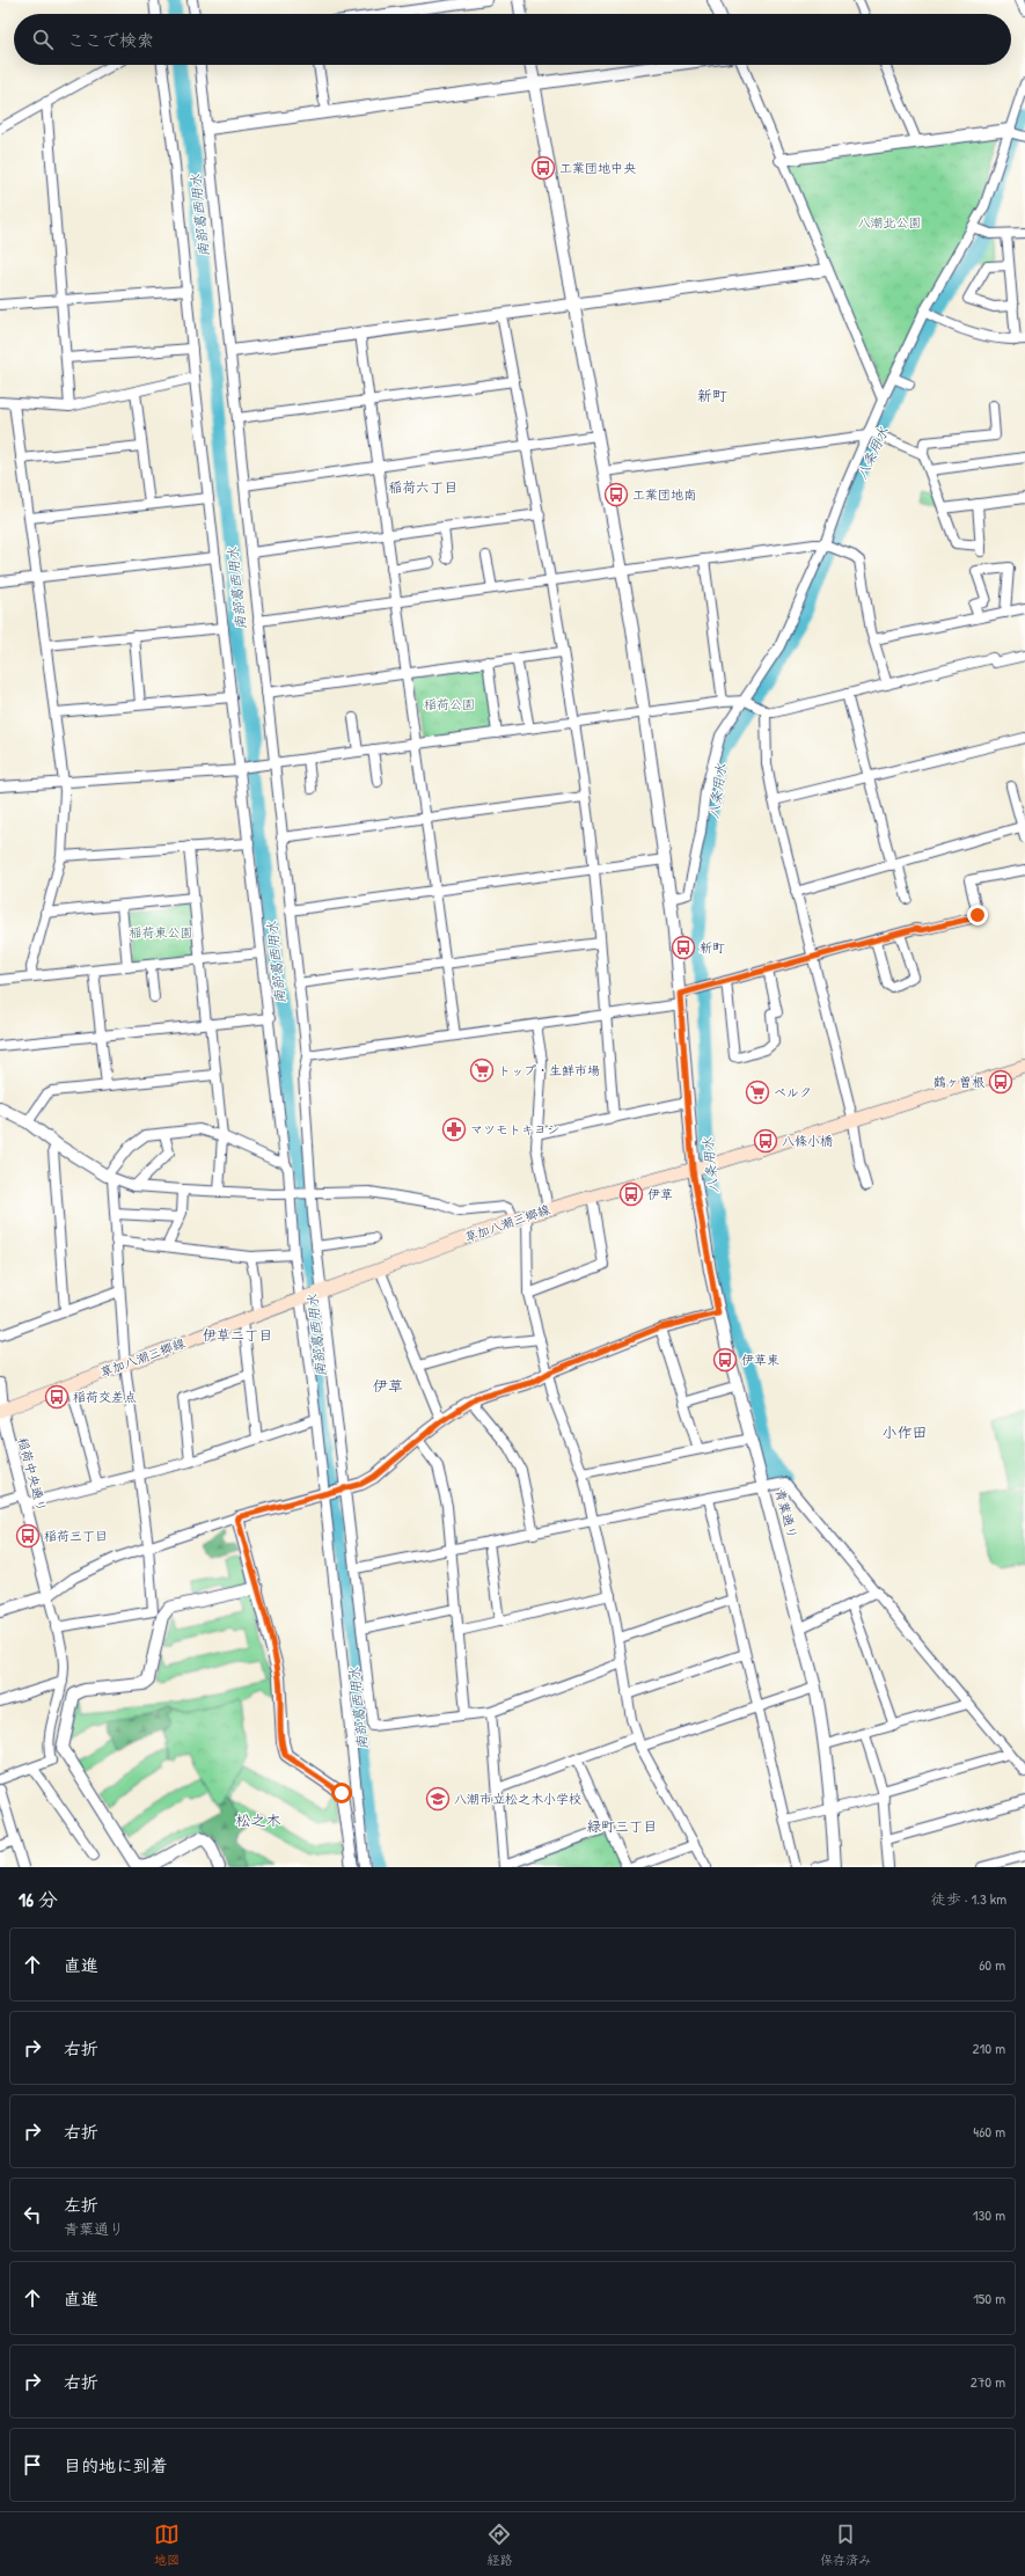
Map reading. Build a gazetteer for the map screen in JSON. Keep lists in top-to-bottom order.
{
  "streets": {
    "main road": ["草加八潮三郷線"],
    "street": ["稲荷中央通り", "青葉通り"]
  },
  "crossings": [
    ["草加八潮三郷線", "稲荷中央通り"],
    ["草加八潮三郷線", "青葉通り"]
  ],
  "districts": [
    "新町",
    "稲荷六丁目",
    "伊草二丁目",
    "伊草",
    "小作田",
    "松之木",
    "緑町三丁目"
  ],
  "water": ["南部葛西用水", "八条用水"],
  "parks": ["八潮北公園", "稲荷公園", "稲荷東公園"],
  "places": {
    "bus stop": [
      "工業団地中央",
      "工業団地南",
      "新町",
      "鶴ヶ曽根",
      "八條小橋",
      "伊草",
      "伊草東",
      "稲荷交差点",
      "稲荷三丁目"
    ],
    "supermarket": ["トップ・生鮮市場", "ベルク"],
    "pharmacy": ["マツモトキヨシ"],
    "school or university": ["八潮市立松之木小学校"]
  },
  "page": {
    "search": "ここで検索",
    "heading": ["16 分", "徒歩 · 1.3 km"],
    "list": [
      ["直進", "60 m"],
      ["右折", "210 m"],
      ["右折", "460 m"],
      ["左折", "青葉通り", "130 m"],
      ["直進", "150 m"],
      ["右折", "270 m"],
      "目的地に到着"
    ],
    "nav": ["地図", "経路", "保存済み"]
  }
}
